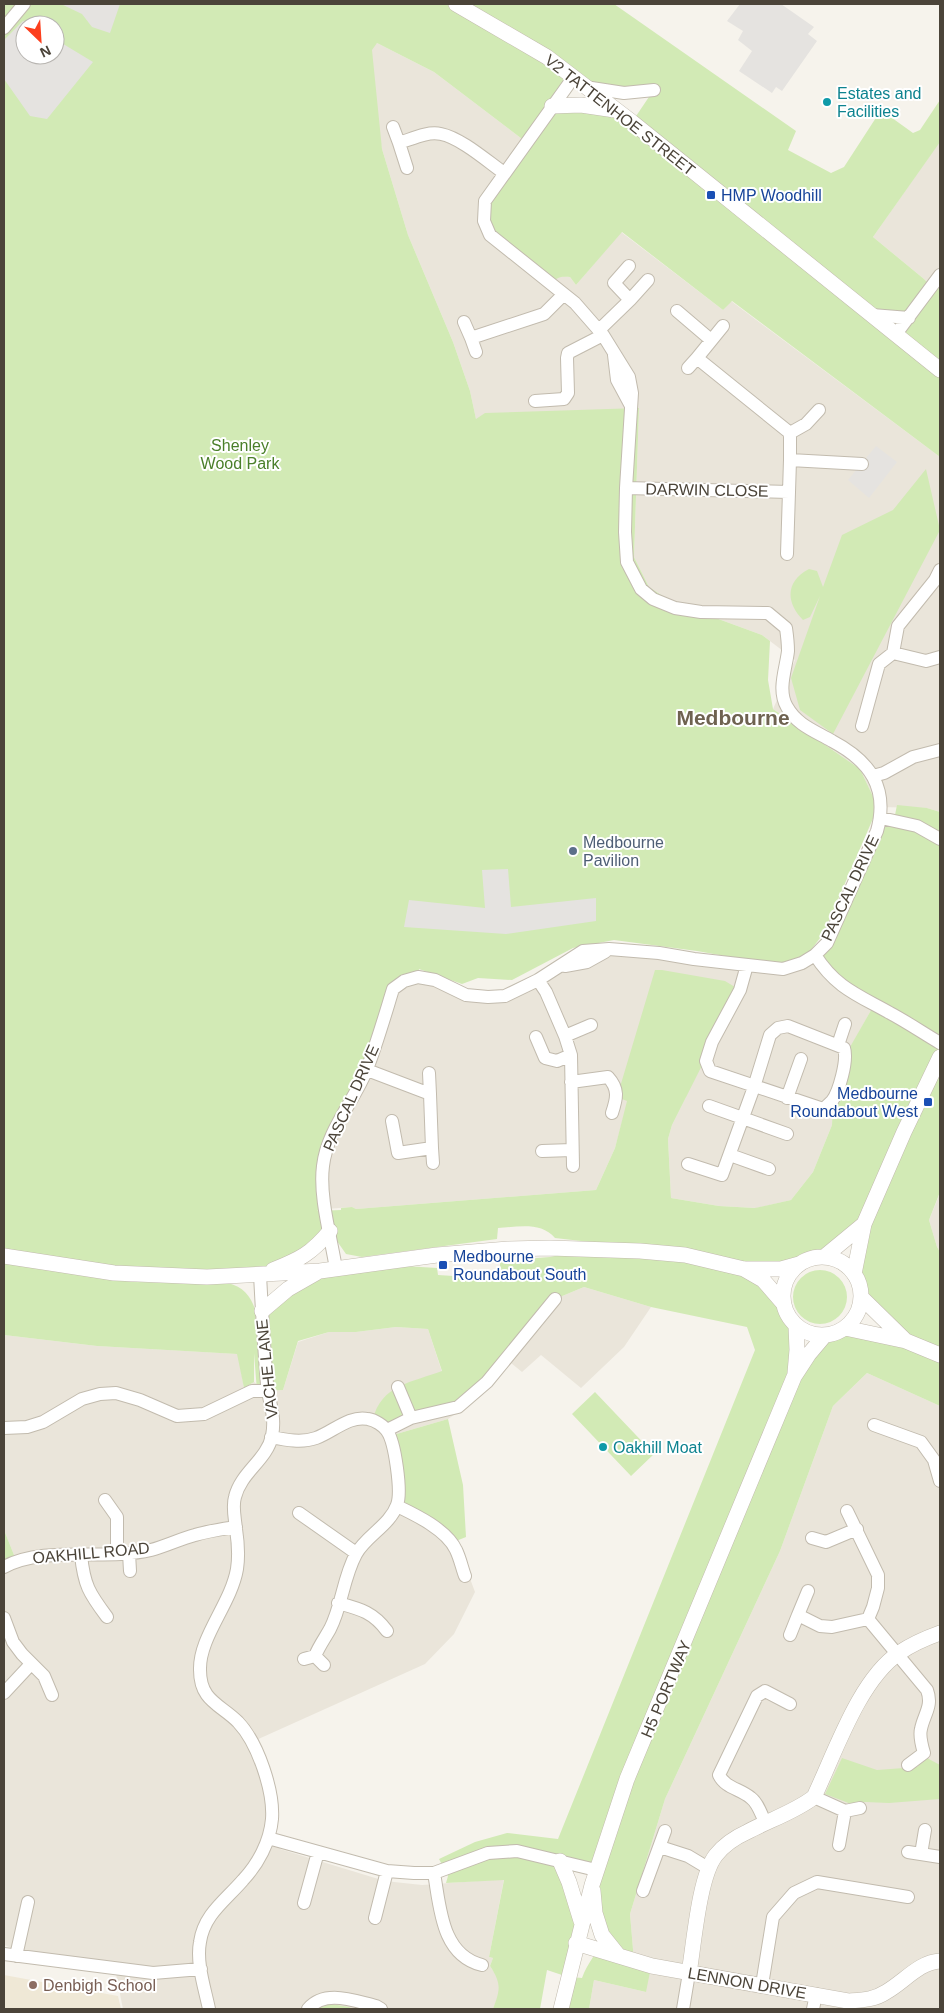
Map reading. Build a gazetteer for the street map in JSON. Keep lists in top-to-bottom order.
{
  "streets": {
    "street": [
      "V2 TATTENHOE STREET",
      "DARWIN CLOSE",
      "PASCAL DRIVE",
      "VACHE LANE",
      "OAKHILL ROAD",
      "H5 PORTWAY",
      "LENNON DRIVE"
    ]
  },
  "crossings": [
    ["VACHE LANE", "OAKHILL ROAD"],
    ["H5 PORTWAY", "LENNON DRIVE"]
  ],
  "districts": ["Medbourne"],
  "parks": ["Shenley Wood Park"],
  "places": {
    "other": [
      "Estates and Facilities",
      "Medbourne Pavilion",
      "Oakhill Moat",
      "Denbigh School"
    ],
    "transit": ["HMP Woodhill", "Medbourne Roundabout West", "Medbourne Roundabout South"]
  },
  "north": "bottom right"
}
